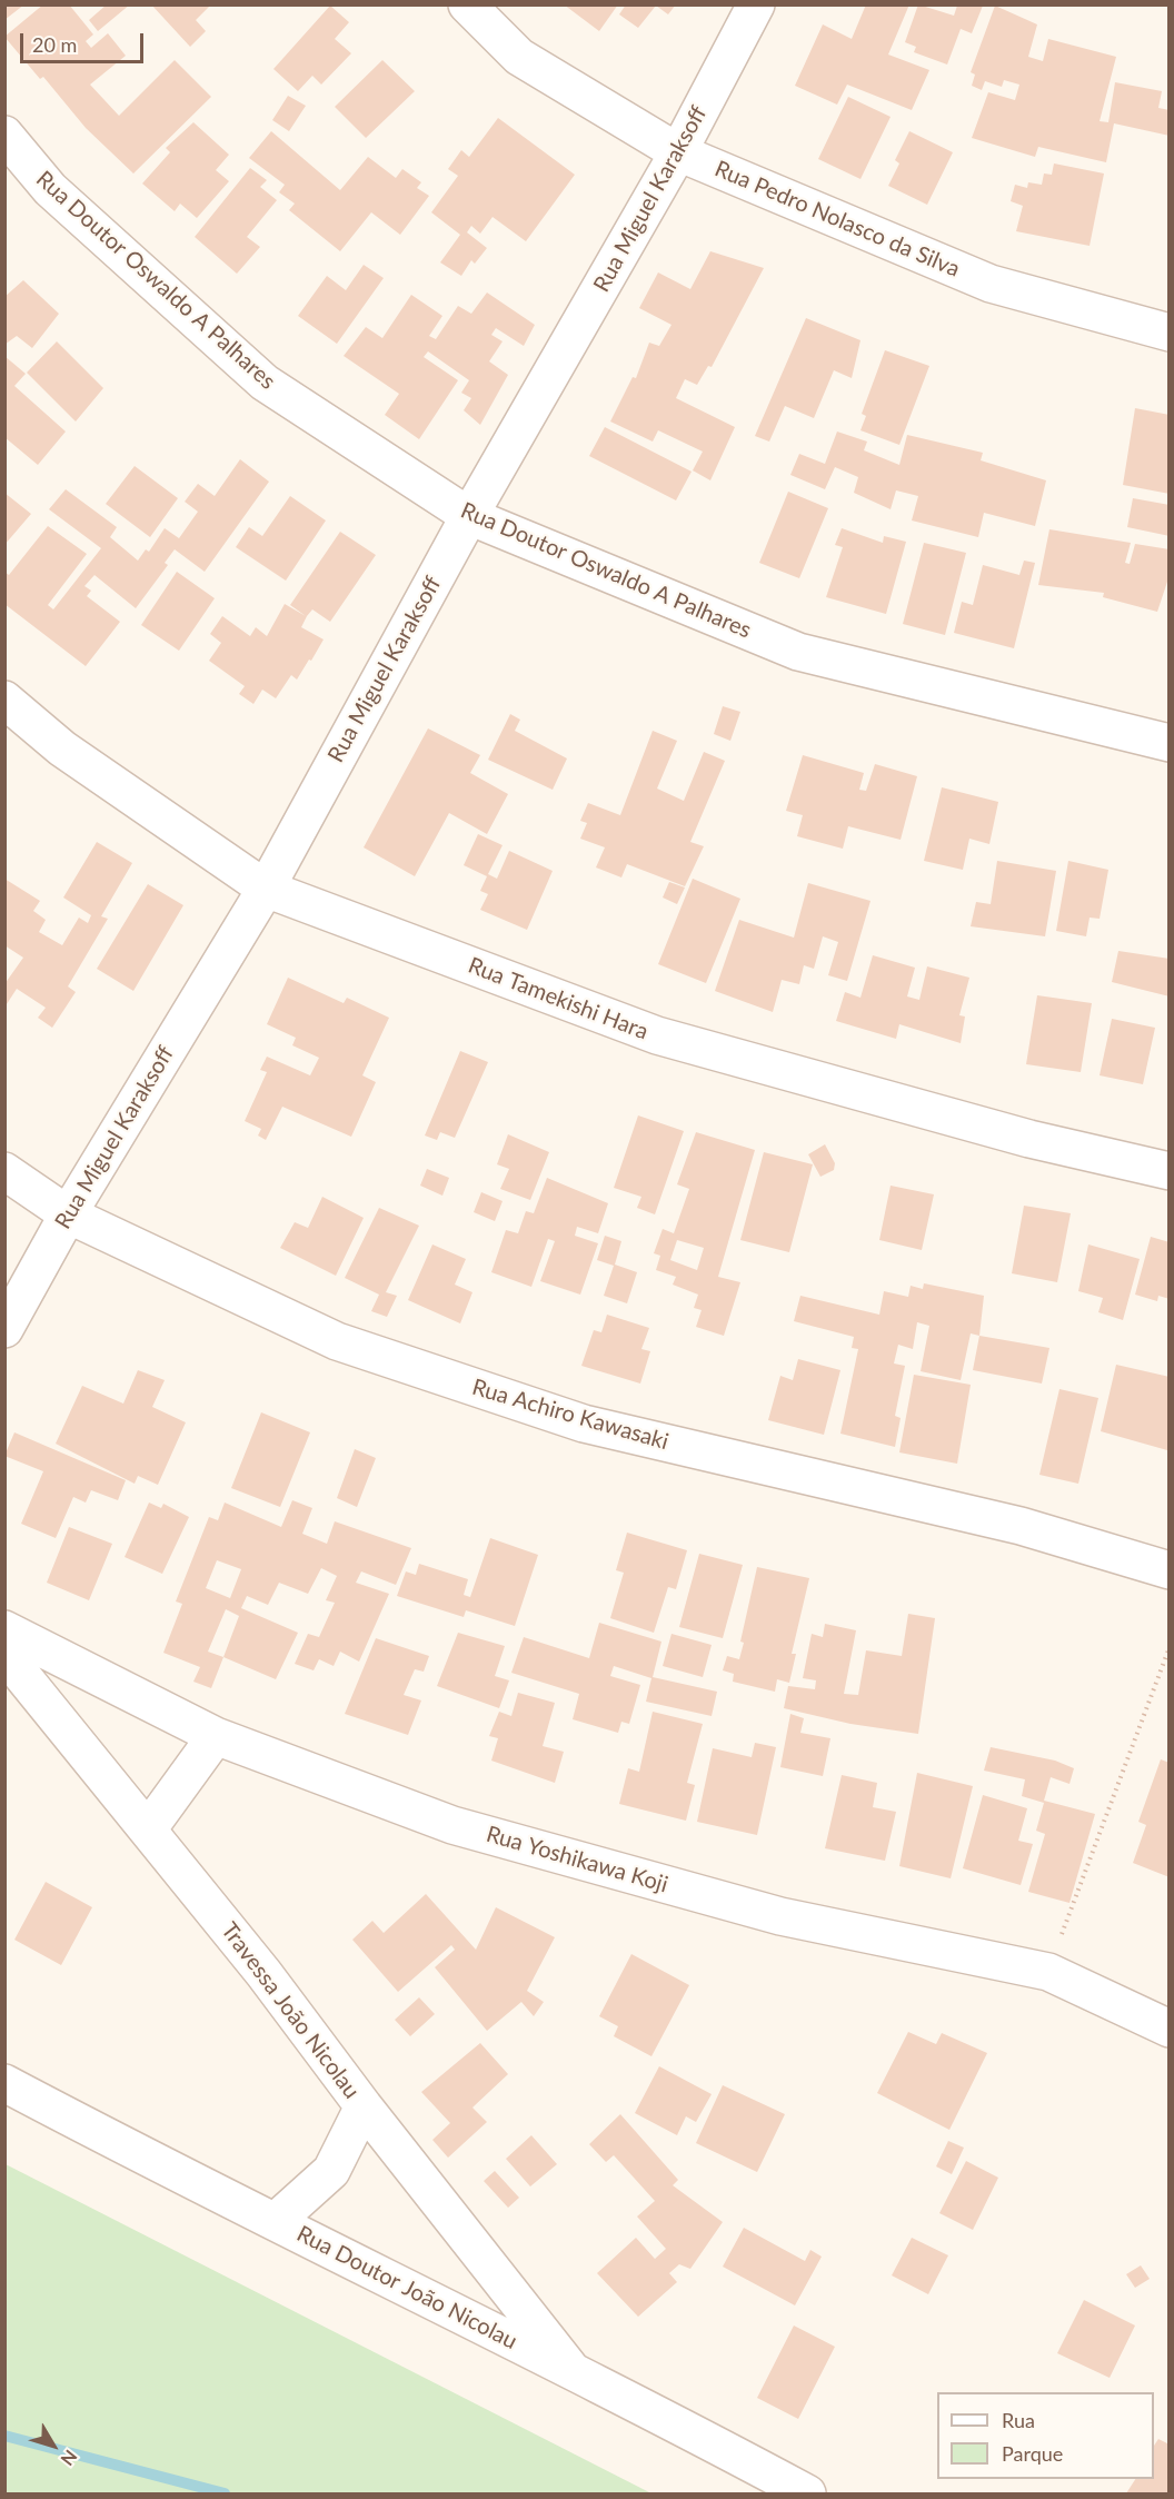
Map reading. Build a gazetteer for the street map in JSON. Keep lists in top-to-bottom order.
{
  "streets": {
    "street": [
      "Rua Miguel Karaksoff",
      "Rua Pedro Nolasco da Silva",
      "Rua Doutor Oswaldo A Palhares",
      "Rua Tamekishi Hara",
      "Rua Achiro Kawasaki",
      "Rua Yoshikawa Koji",
      "Travessa João Nicolau",
      "Rua Doutor João Nicolau"
    ]
  },
  "crossings": [
    ["Rua Miguel Karaksoff", "Rua Pedro Nolasco da Silva"],
    ["Rua Miguel Karaksoff", "Rua Doutor Oswaldo A Palhares"],
    ["Rua Miguel Karaksoff", "Rua Tamekishi Hara"],
    ["Rua Miguel Karaksoff", "Rua Achiro Kawasaki"],
    ["Travessa João Nicolau", "Rua Doutor João Nicolau"]
  ],
  "legend": ["Rua", "Parque"],
  "scale_bar": "20 m",
  "north": "bottom right"
}
